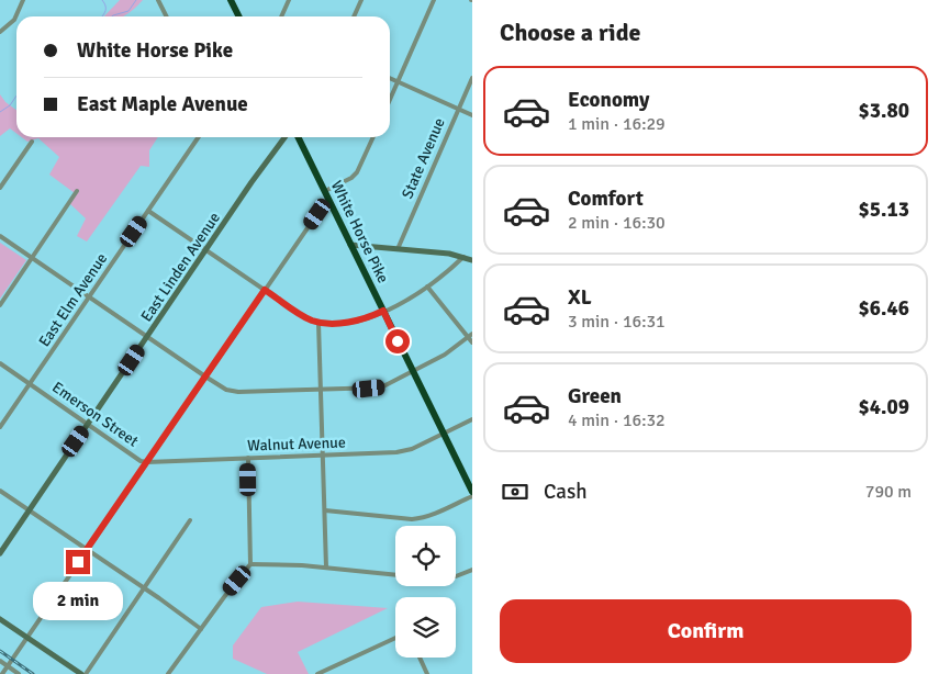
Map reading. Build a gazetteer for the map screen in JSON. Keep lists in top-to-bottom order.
{
  "streets": {
    "highway": ["White Horse Pike"],
    "street": [
      "State Avenue",
      "East Linden Avenue",
      "East Elm Avenue",
      "Emerson Street",
      "Walnut Avenue"
    ]
  },
  "crossings": [
    ["White Horse Pike", "Walnut Avenue"],
    ["East Linden Avenue", "Emerson Street"],
    ["East Elm Avenue", "Emerson Street"],
    ["Emerson Street", "Walnut Avenue"]
  ],
  "page": {
    "heading": "Choose a ride",
    "banner": ["White Horse Pike", "East Maple Avenue"],
    "list": [
      {
        "name": "Economy",
        "note": "1 min · 16:29",
        "value": "$3.80"
      },
      {
        "name": "Comfort",
        "note": "2 min · 16:30",
        "value": "$5.13"
      },
      {
        "name": "XL",
        "note": "3 min · 16:31",
        "value": "$6.46"
      },
      {
        "name": "Green",
        "note": "4 min · 16:32",
        "value": "$4.09"
      }
    ],
    "pay": ["Cash", "790 m"],
    "bubble": "2 min",
    "buttons": "Confirm"
  }
}
